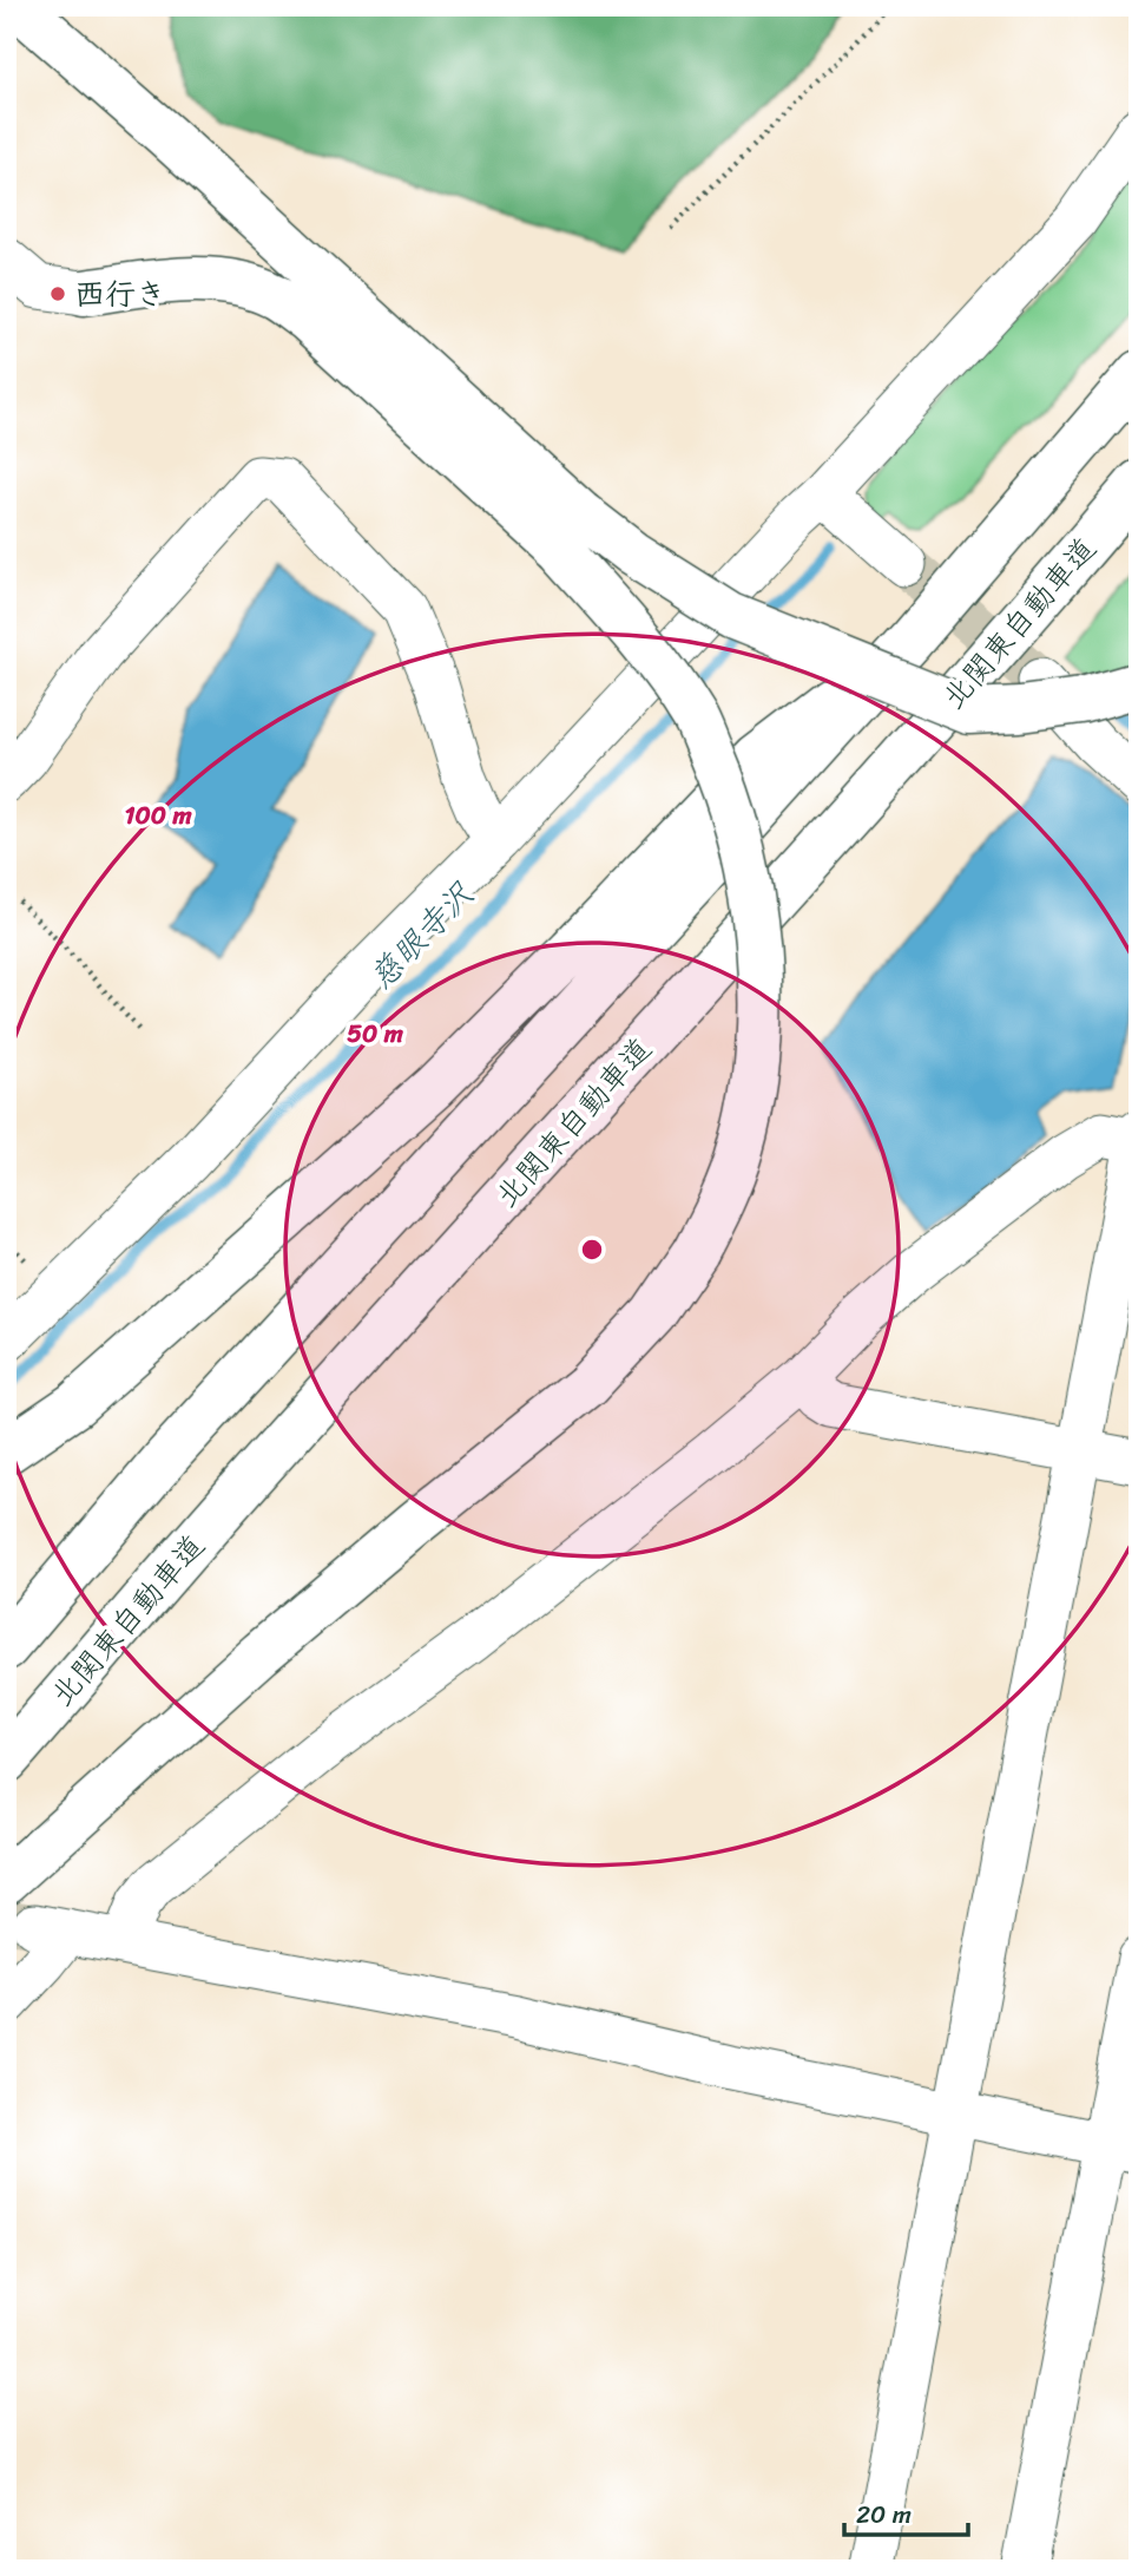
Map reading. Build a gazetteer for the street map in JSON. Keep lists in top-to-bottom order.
{
  "streets": {
    "highway": ["北関東自動車道"]
  },
  "water": ["慈眼寺沢"],
  "places": ["西行き"],
  "scale_bar": "20 m",
  "rings": ["100 m", "50 m"]
}
